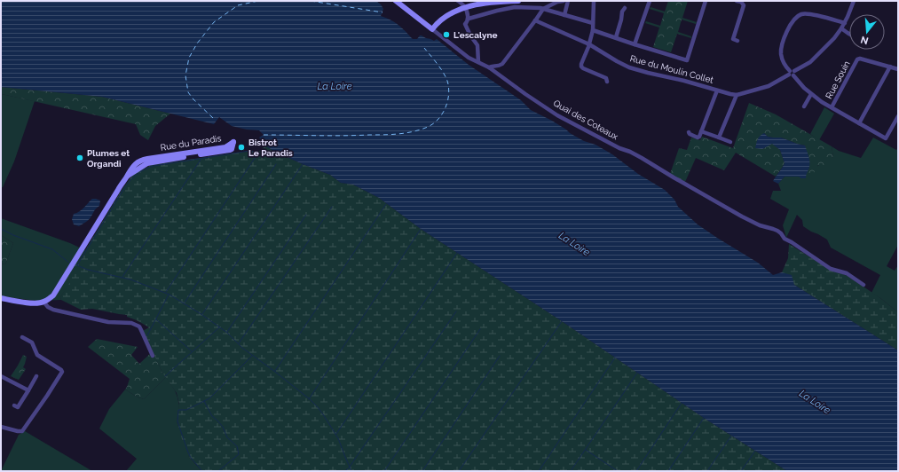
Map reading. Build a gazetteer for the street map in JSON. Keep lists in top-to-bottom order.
{
  "streets": {
    "main road": ["Quai des Coteaux", "Rue du Paradis"],
    "street": ["Rue du Moulin Collet", "Rue Souin"]
  },
  "water": ["La Loire"],
  "places": ["L'escalyne", "Bistrot Le Paradis", "Plumes et Organdi"],
  "north": "bottom"
}
